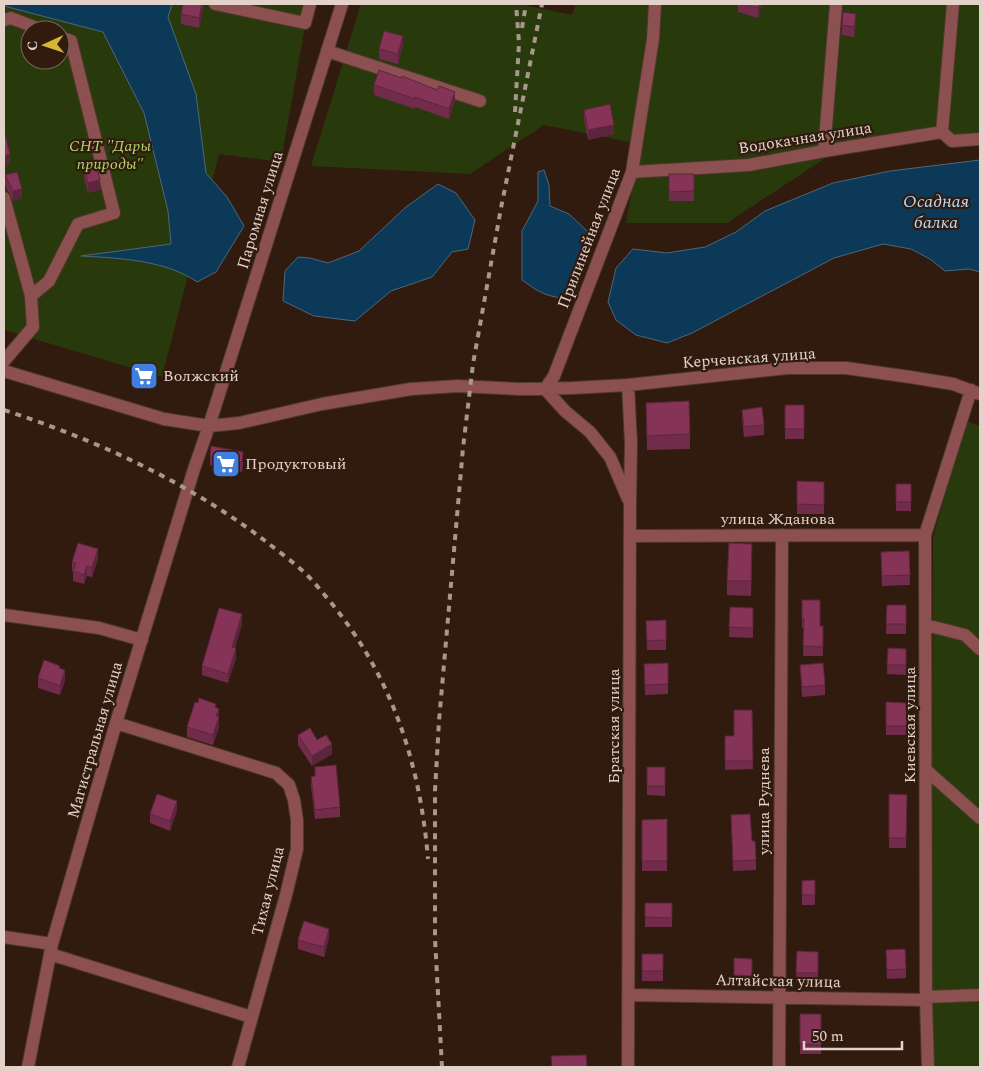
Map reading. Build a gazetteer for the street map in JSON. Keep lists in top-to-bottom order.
{
  "streets": {
    "street": [
      "Водокачная улица",
      "Паромная улица",
      "Прилинейная улица",
      "Керченская улица",
      "улица Жданова",
      "Киевская улица",
      "Братская улица",
      "Магистральная улица",
      "улица Руднева",
      "Тихая улица",
      "Алтайская улица"
    ]
  },
  "crossings": [
    ["Водокачная улица", "Прилинейная улица"],
    ["Паромная улица", "Керченская улица"],
    ["Паромная улица", "Магистральная улица"],
    ["Прилинейная улица", "Керченская улица"],
    ["Керченская улица", "Киевская улица"],
    ["Керченская улица", "Братская улица"],
    ["Керченская улица", "Магистральная улица"],
    ["улица Жданова", "Киевская улица"],
    ["улица Жданова", "Братская улица"],
    ["улица Жданова", "улица Руднева"],
    ["Киевская улица", "Алтайская улица"],
    ["Братская улица", "Алтайская улица"],
    ["Магистральная улица", "Тихая улица"],
    ["улица Руднева", "Алтайская улица"]
  ],
  "water": ["Осадная балка"],
  "parks": ["СНТ \"Дары природы\""],
  "places": {
    "supermarket": ["Волжский", "Продуктовый"]
  },
  "scale_bar": "50 m",
  "north": "left"
}
